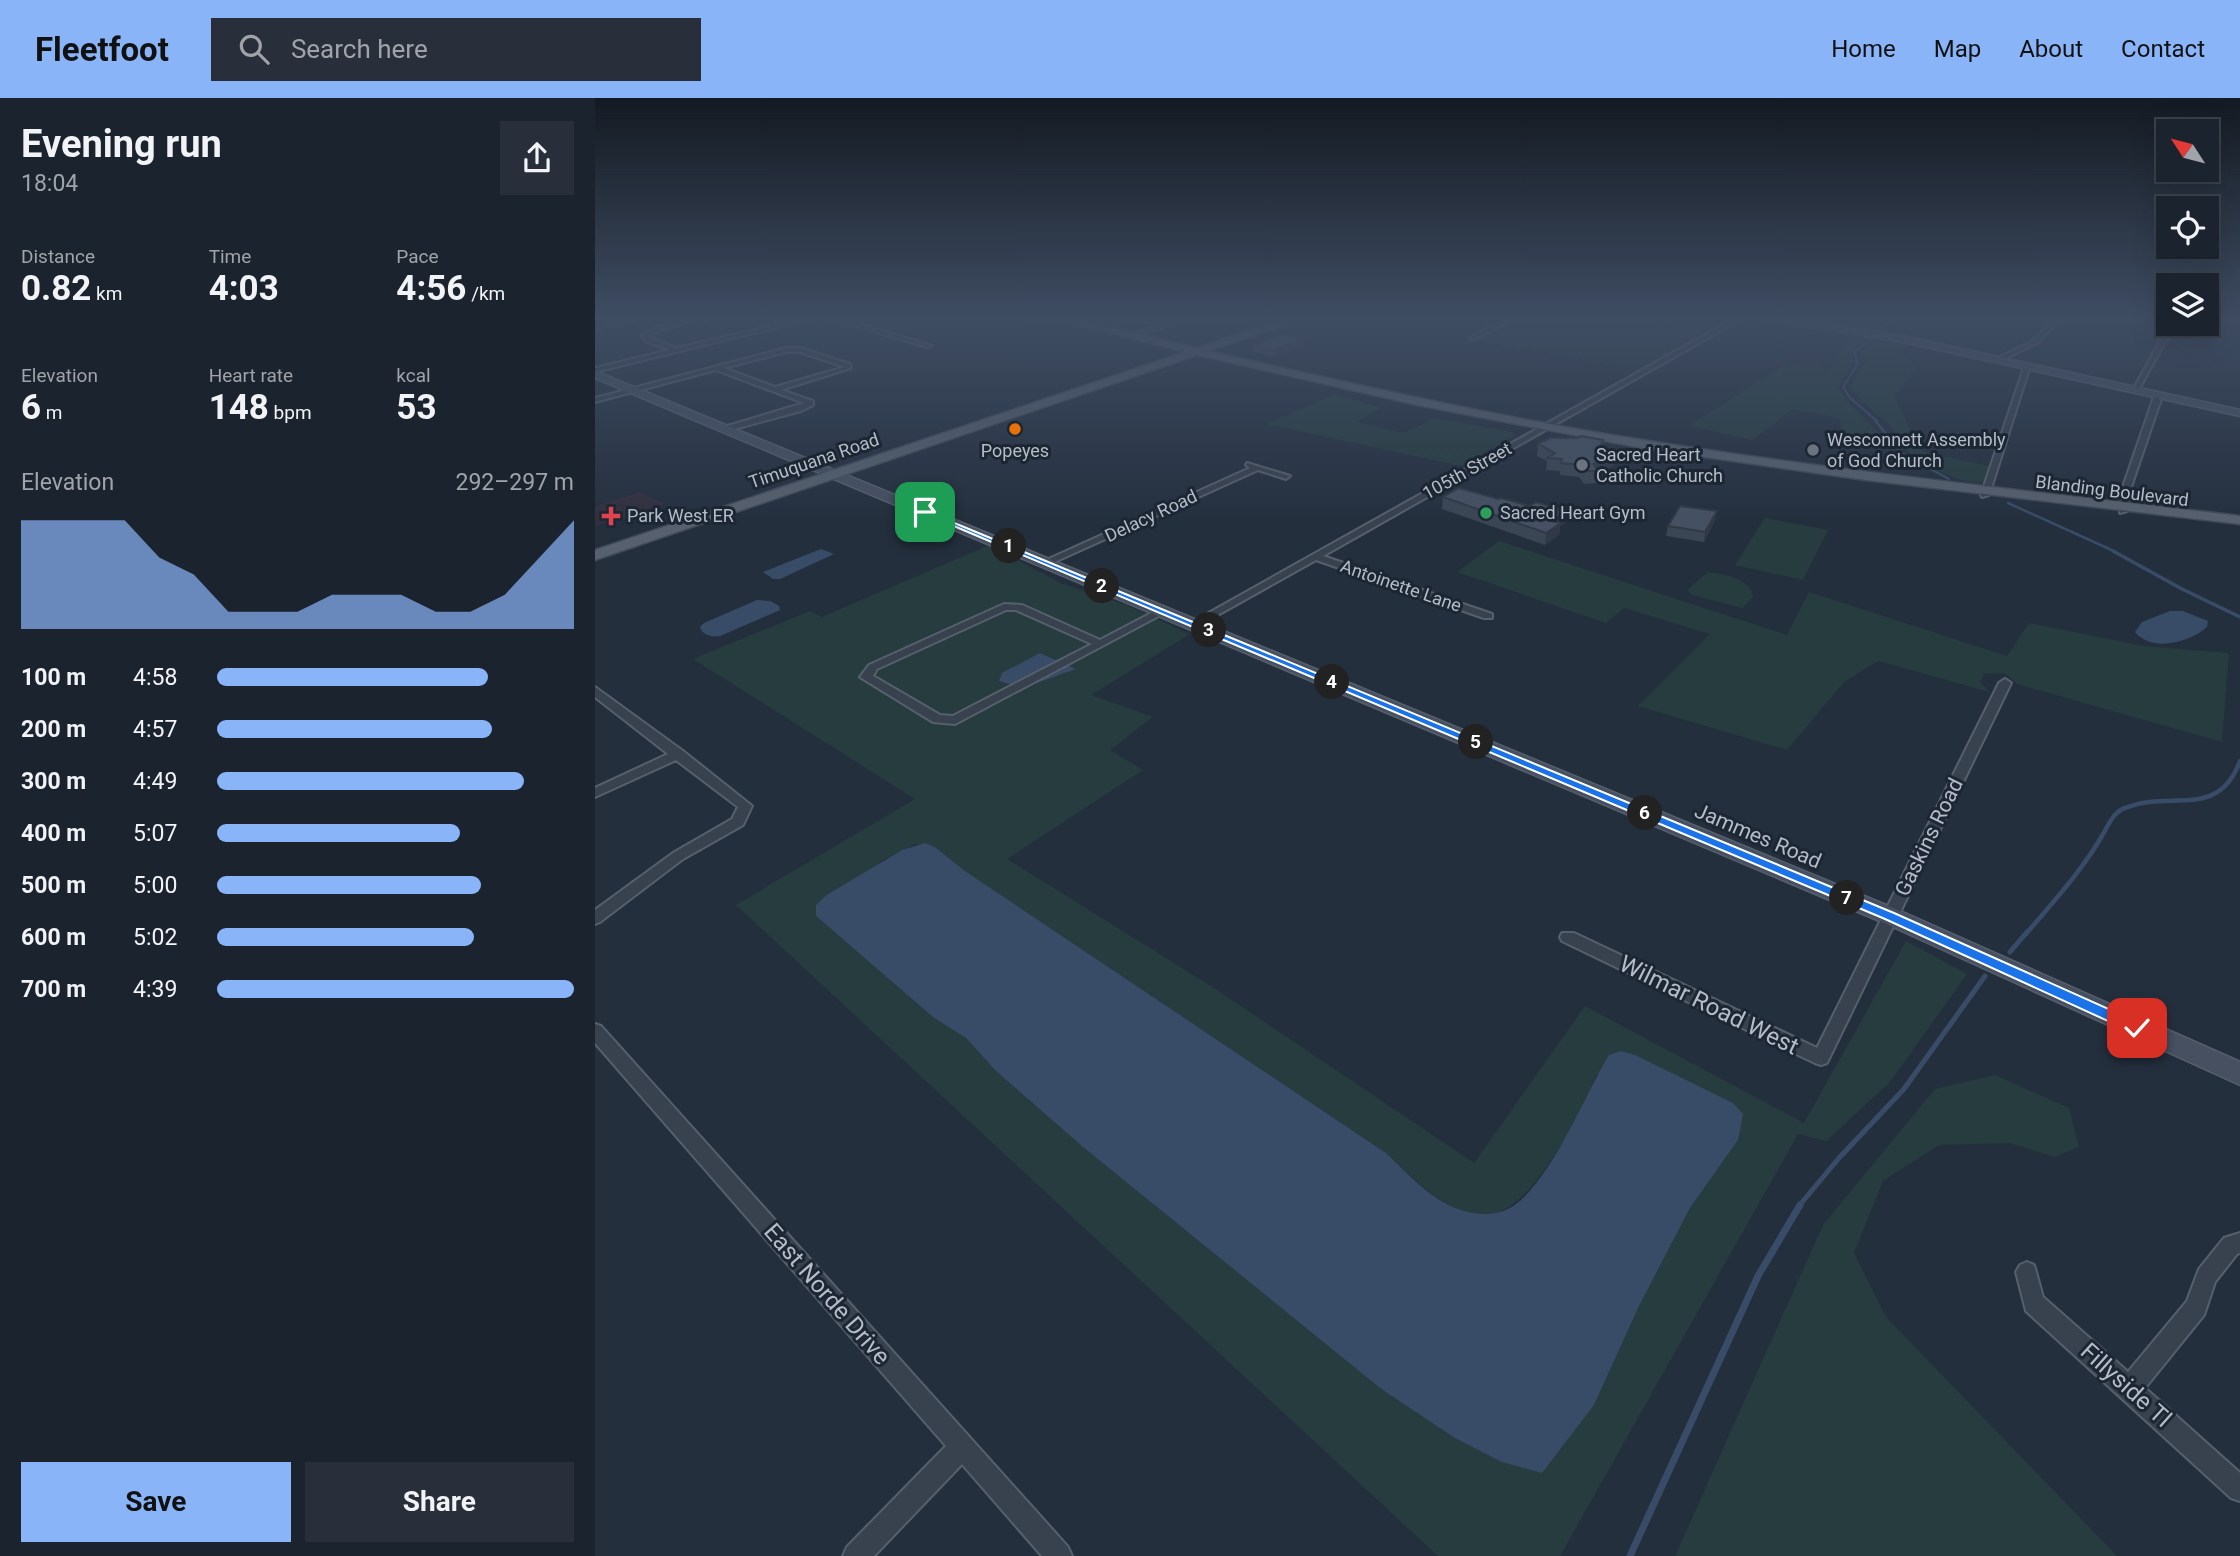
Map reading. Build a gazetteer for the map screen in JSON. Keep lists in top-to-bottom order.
{
  "streets": {
    "main road": ["Timuquana Road", "Blanding Boulevard"],
    "street": [
      "105th Street",
      "Delacy Road",
      "Antoinette Lane",
      "Jammes Road",
      "Gaskins Road",
      "Wilmar Road West",
      "East Norde Drive",
      "Fillyside Tl"
    ]
  },
  "crossings": [
    ["Timuquana Road", "Jammes Road"],
    ["105th Street", "Blanding Boulevard"],
    ["105th Street", "Antoinette Lane"],
    ["105th Street", "Jammes Road"],
    ["Delacy Road", "Jammes Road"],
    ["Jammes Road", "Gaskins Road"],
    ["Gaskins Road", "Wilmar Road West"]
  ],
  "places": {
    "other": [
      "Popeyes",
      "Wesconnett Assembly of God Church",
      "Sacred Heart Catholic Church",
      "Sacred Heart Gym"
    ],
    "health": ["Park West ER"]
  },
  "north": "top left",
  "page": {
    "header": "Fleetfoot",
    "search": "Search here",
    "nav": [
      "Home",
      "Map",
      "About",
      "Contact"
    ],
    "heading": ["Evening run", "18:04"],
    "stats": [
      ["Distance", "0.82 km"],
      ["Time", "4:03"],
      ["Pace", "4:56 /km"],
      ["Elevation", "6 m"],
      ["Heart rate", "148 bpm"],
      ["kcal", "53"]
    ],
    "chart": ["Elevation", "292–297 m"],
    "pins": [
      "1",
      "2",
      "3",
      "4",
      "5",
      "6",
      "7"
    ],
    "list": [
      {
        "name": "100 m",
        "note": "4:58"
      },
      {
        "name": "200 m",
        "note": "4:57"
      },
      {
        "name": "300 m",
        "note": "4:49"
      },
      {
        "name": "400 m",
        "note": "5:07"
      },
      {
        "name": "500 m",
        "note": "5:00"
      },
      {
        "name": "600 m",
        "note": "5:02"
      },
      {
        "name": "700 m",
        "note": "4:39"
      }
    ],
    "buttons": ["Save", "Share"]
  }
}
